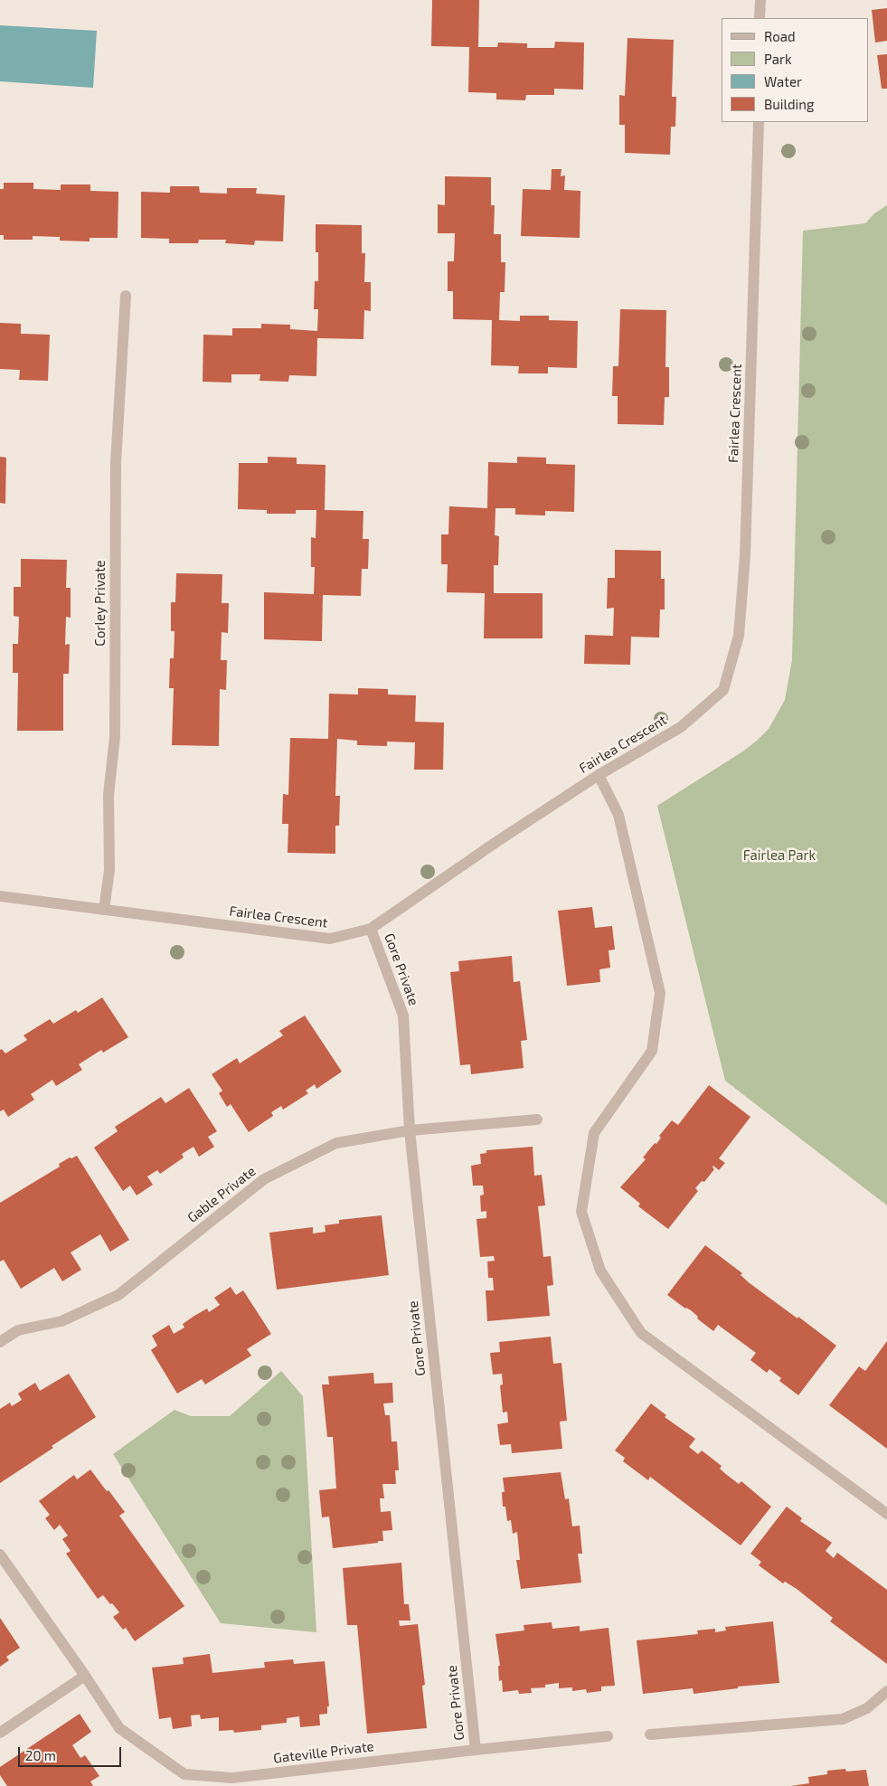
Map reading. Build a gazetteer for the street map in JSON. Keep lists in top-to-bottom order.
{
  "streets": {
    "street": [
      "Fairlea Crescent",
      "Corley Private",
      "Gore Private",
      "Gable Private",
      "Gateville Private"
    ]
  },
  "crossings": [
    ["Fairlea Crescent", "Corley Private"],
    ["Fairlea Crescent", "Gore Private"],
    ["Gore Private", "Gable Private"],
    ["Gore Private", "Gateville Private"]
  ],
  "parks": ["Fairlea Park"],
  "legend": [
    "Road",
    "Park",
    "Water",
    "Building"
  ],
  "scale_bar": "20 m"
}
